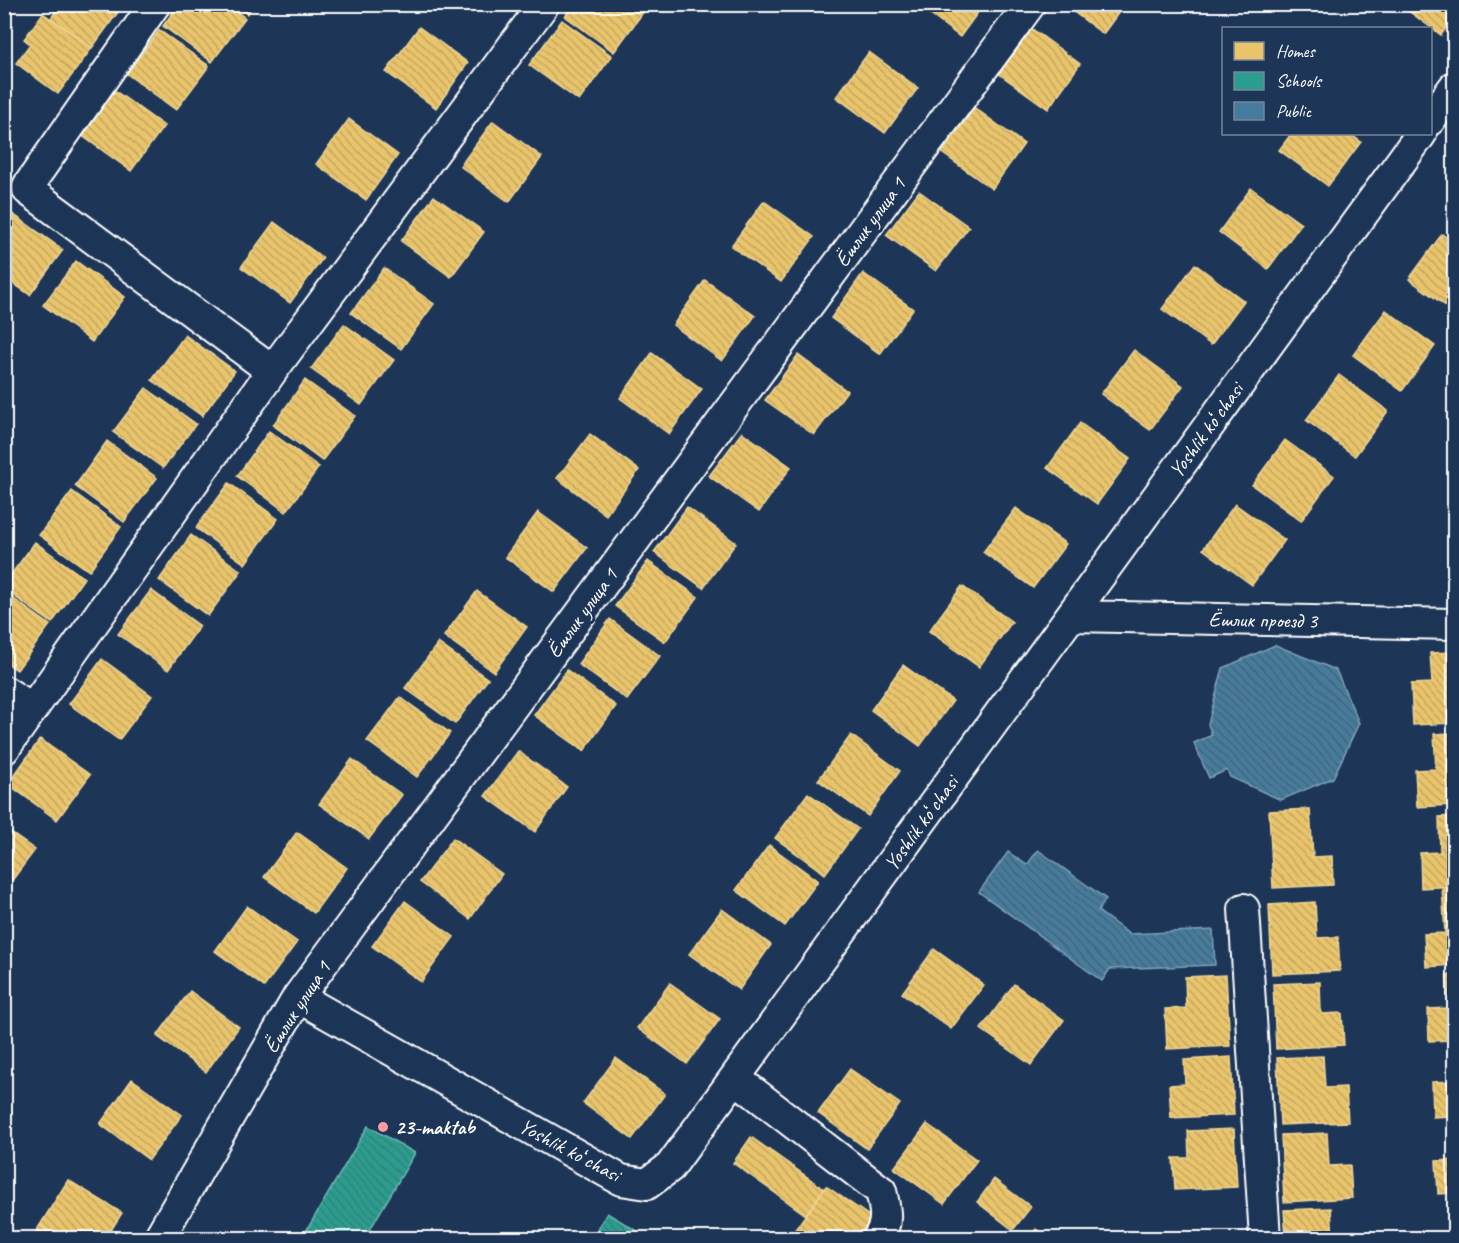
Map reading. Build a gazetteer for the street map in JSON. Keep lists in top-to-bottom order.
{
  "streets": {
    "street": ["Ёшлик улица 1", "Yoshlik koʻchasi", "Ёшлик проезд 3"]
  },
  "crossings": [
    ["Ёшлик улица 1", "Yoshlik koʻchasi"],
    ["Yoshlik koʻchasi", "Ёшлик проезд 3"]
  ],
  "places": ["23-maktab"],
  "legend": ["Homes", "Schools", "Public"]
}
